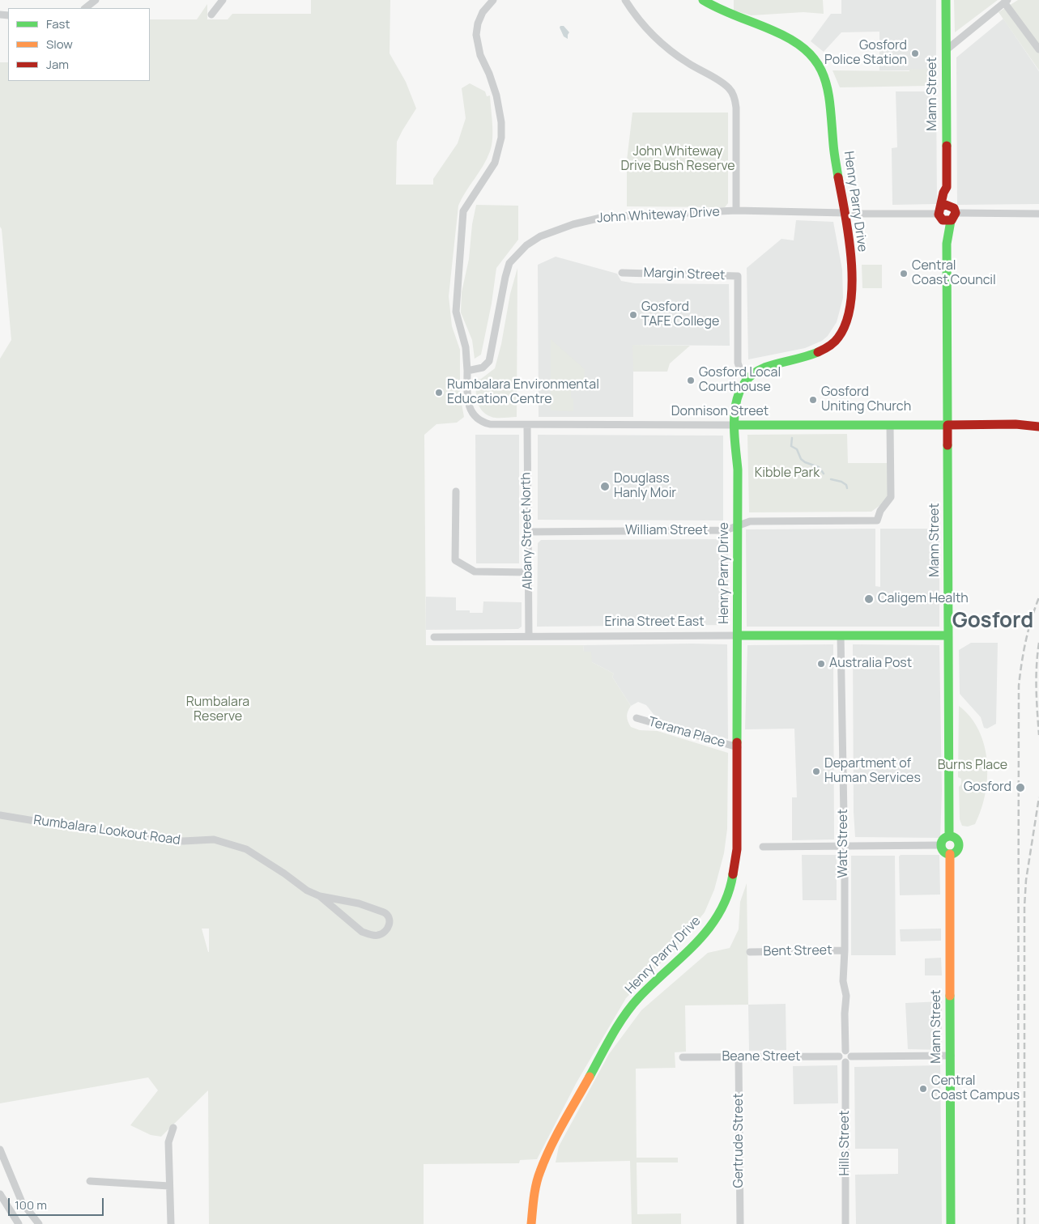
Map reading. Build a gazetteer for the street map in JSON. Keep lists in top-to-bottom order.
{
  "streets": {
    "main road": [
      "Mann Street",
      "Henry Parry Drive",
      "Donnison Street",
      "Erina Street East"
    ],
    "street": [
      "John Whiteway Drive",
      "Margin Street",
      "Albany Street North",
      "William Street",
      "Terama Place",
      "Rumbalara Lookout Road",
      "Watt Street",
      "Bent Street",
      "Beane Street",
      "Gertrude Street",
      "Hills Street"
    ]
  },
  "crossings": [
    ["Mann Street", "Donnison Street"],
    ["Mann Street", "Erina Street East"],
    ["Henry Parry Drive", "Margin Street"],
    ["Henry Parry Drive", "Donnison Street"],
    ["Henry Parry Drive", "William Street"],
    ["Henry Parry Drive", "Erina Street East"],
    ["Henry Parry Drive", "Terama Place"],
    ["John Whiteway Drive", "Donnison Street"],
    ["Donnison Street", "Albany Street North"],
    ["Donnison Street", "William Street"],
    ["Albany Street North", "William Street"],
    ["Albany Street North", "Erina Street East"],
    ["Erina Street East", "Watt Street"],
    ["Watt Street", "Bent Street"],
    ["Watt Street", "Beane Street"],
    ["Watt Street", "Hills Street"],
    ["Beane Street", "Gertrude Street"],
    ["Beane Street", "Hills Street"]
  ],
  "districts": ["Gosford"],
  "parks": [
    "John Whiteway Drive Bush Reserve",
    "Kibble Park",
    "Rumbalara Reserve",
    "Burns Place"
  ],
  "places": [
    "Gosford Police Station",
    "Central Coast Council",
    "Gosford TAFE College",
    "Gosford Local Courthouse",
    "Rumbalara Environmental Education Centre",
    "Gosford Uniting Church",
    "Douglass Hanly Moir",
    "Caligem Health",
    "Australia Post",
    "Department of Human Services",
    "Gosford",
    "Central Coast Campus"
  ],
  "legend": ["Fast", "Slow", "Jam"],
  "scale_bar": "100 m"
}
